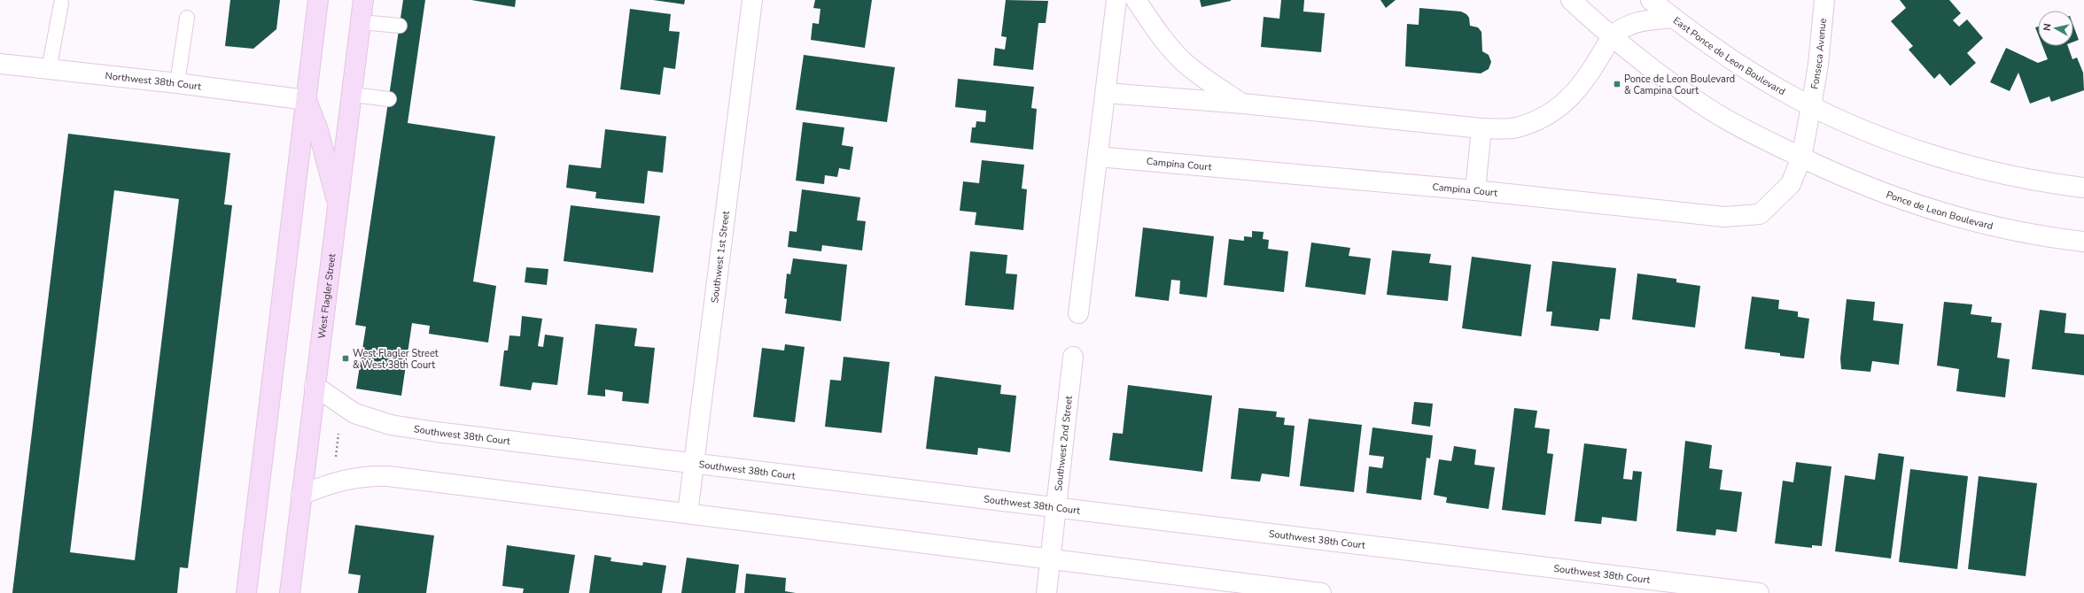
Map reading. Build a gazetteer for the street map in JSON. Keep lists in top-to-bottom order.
{
  "streets": {
    "main road": ["West Flagler Street"],
    "street": [
      "Fonseca Avenue",
      "East Ponce de Leon Boulevard",
      "Northwest 38th Court",
      "Campina Court",
      "Ponce de Leon Boulevard",
      "Southwest 1st Street",
      "Southwest 38th Court",
      "Southwest 2nd Street"
    ]
  },
  "crossings": [
    ["Fonseca Avenue", "East Ponce de Leon Boulevard"],
    ["Fonseca Avenue", "Campina Court"],
    ["Fonseca Avenue", "Ponce de Leon Boulevard"],
    ["Campina Court", "Ponce de Leon Boulevard"],
    ["Southwest 1st Street", "Southwest 38th Court"],
    ["West Flagler Street", "Southwest 38th Court"],
    ["Southwest 38th Court", "Southwest 2nd Street"]
  ],
  "places": {
    "transit": ["Ponce de Leon Boulevard & Campina Court", "West Flagler Street & West 38th Court"]
  },
  "north": "left"
}
